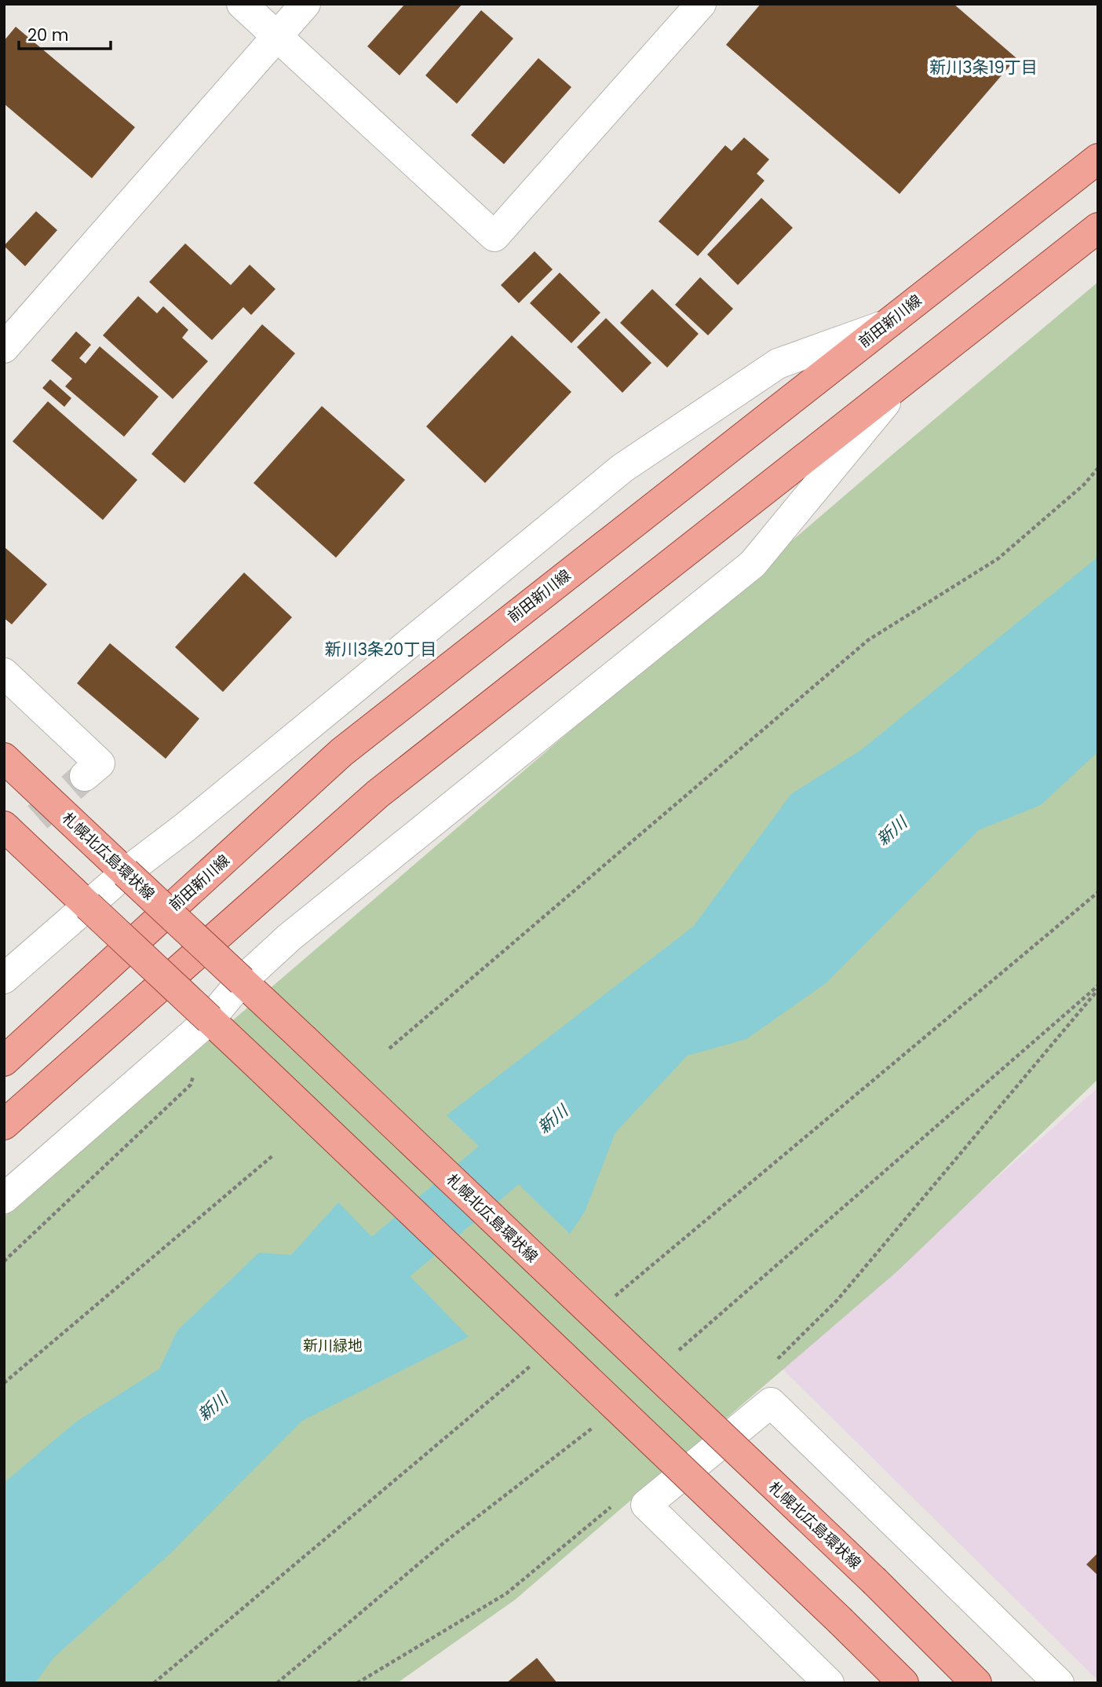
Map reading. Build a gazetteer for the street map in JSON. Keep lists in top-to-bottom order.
{
  "streets": {
    "main road": ["前田新川線", "札幌北広島環状線"]
  },
  "districts": ["新川3条19丁目", "新川3条20丁目"],
  "water": ["新川"],
  "parks": ["新川緑地"],
  "scale_bar": "20 m"
}
